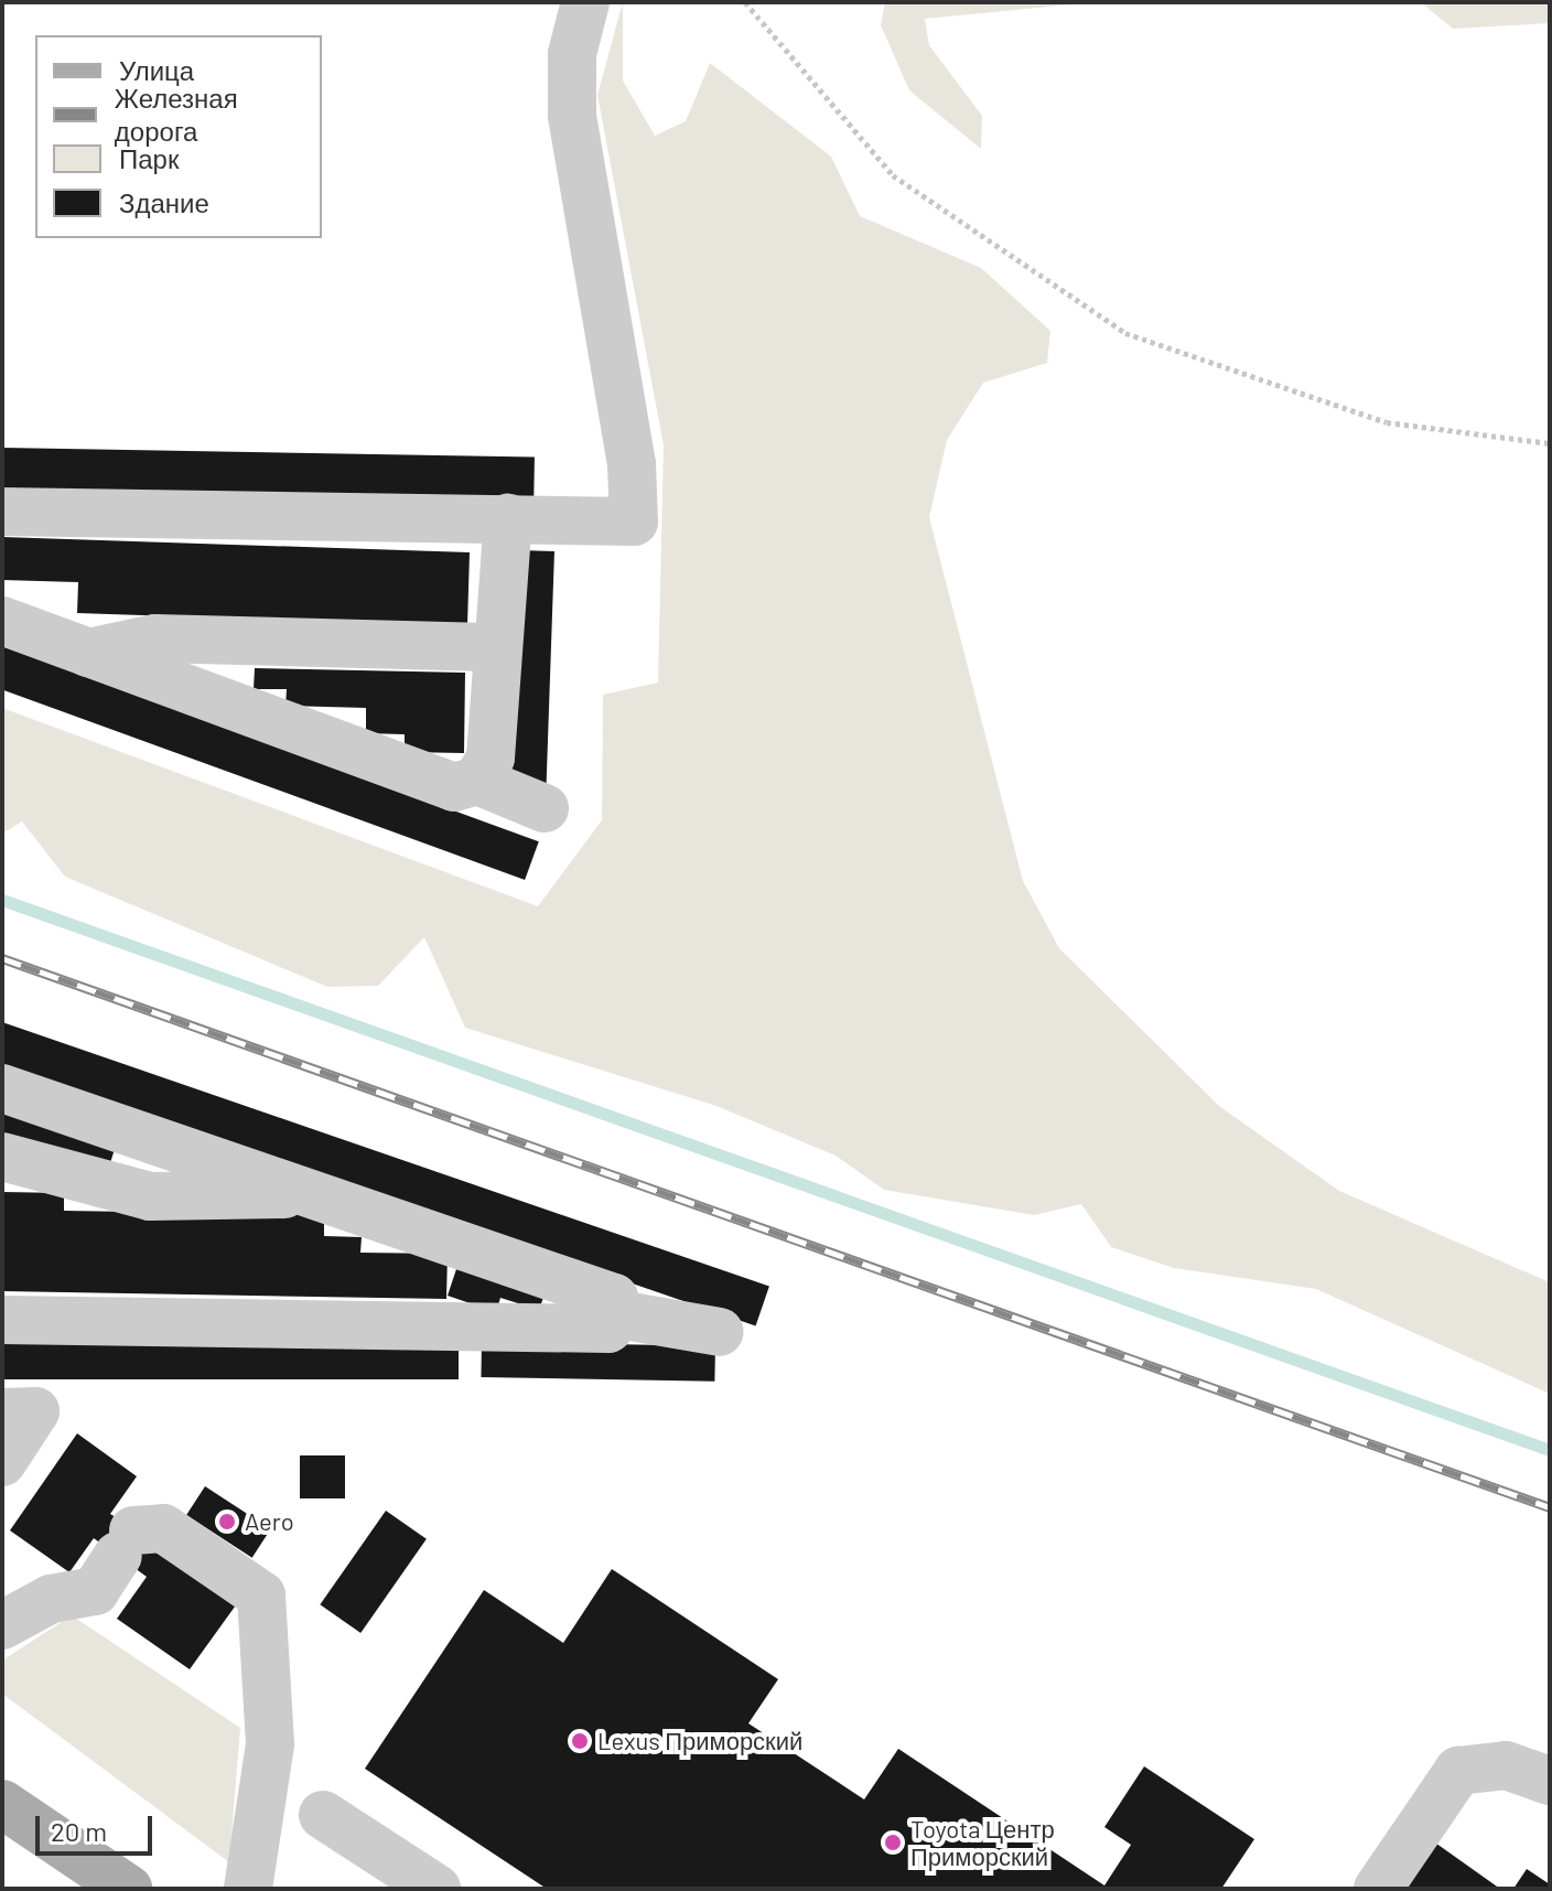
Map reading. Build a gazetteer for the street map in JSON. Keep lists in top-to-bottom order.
{
  "places": ["Aero", "Lexus Приморский", "Toyota Центр Приморский"],
  "legend": [
    "Улица",
    "Железная дорога",
    "Парк",
    "Здание"
  ],
  "scale_bar": "20 m"
}
